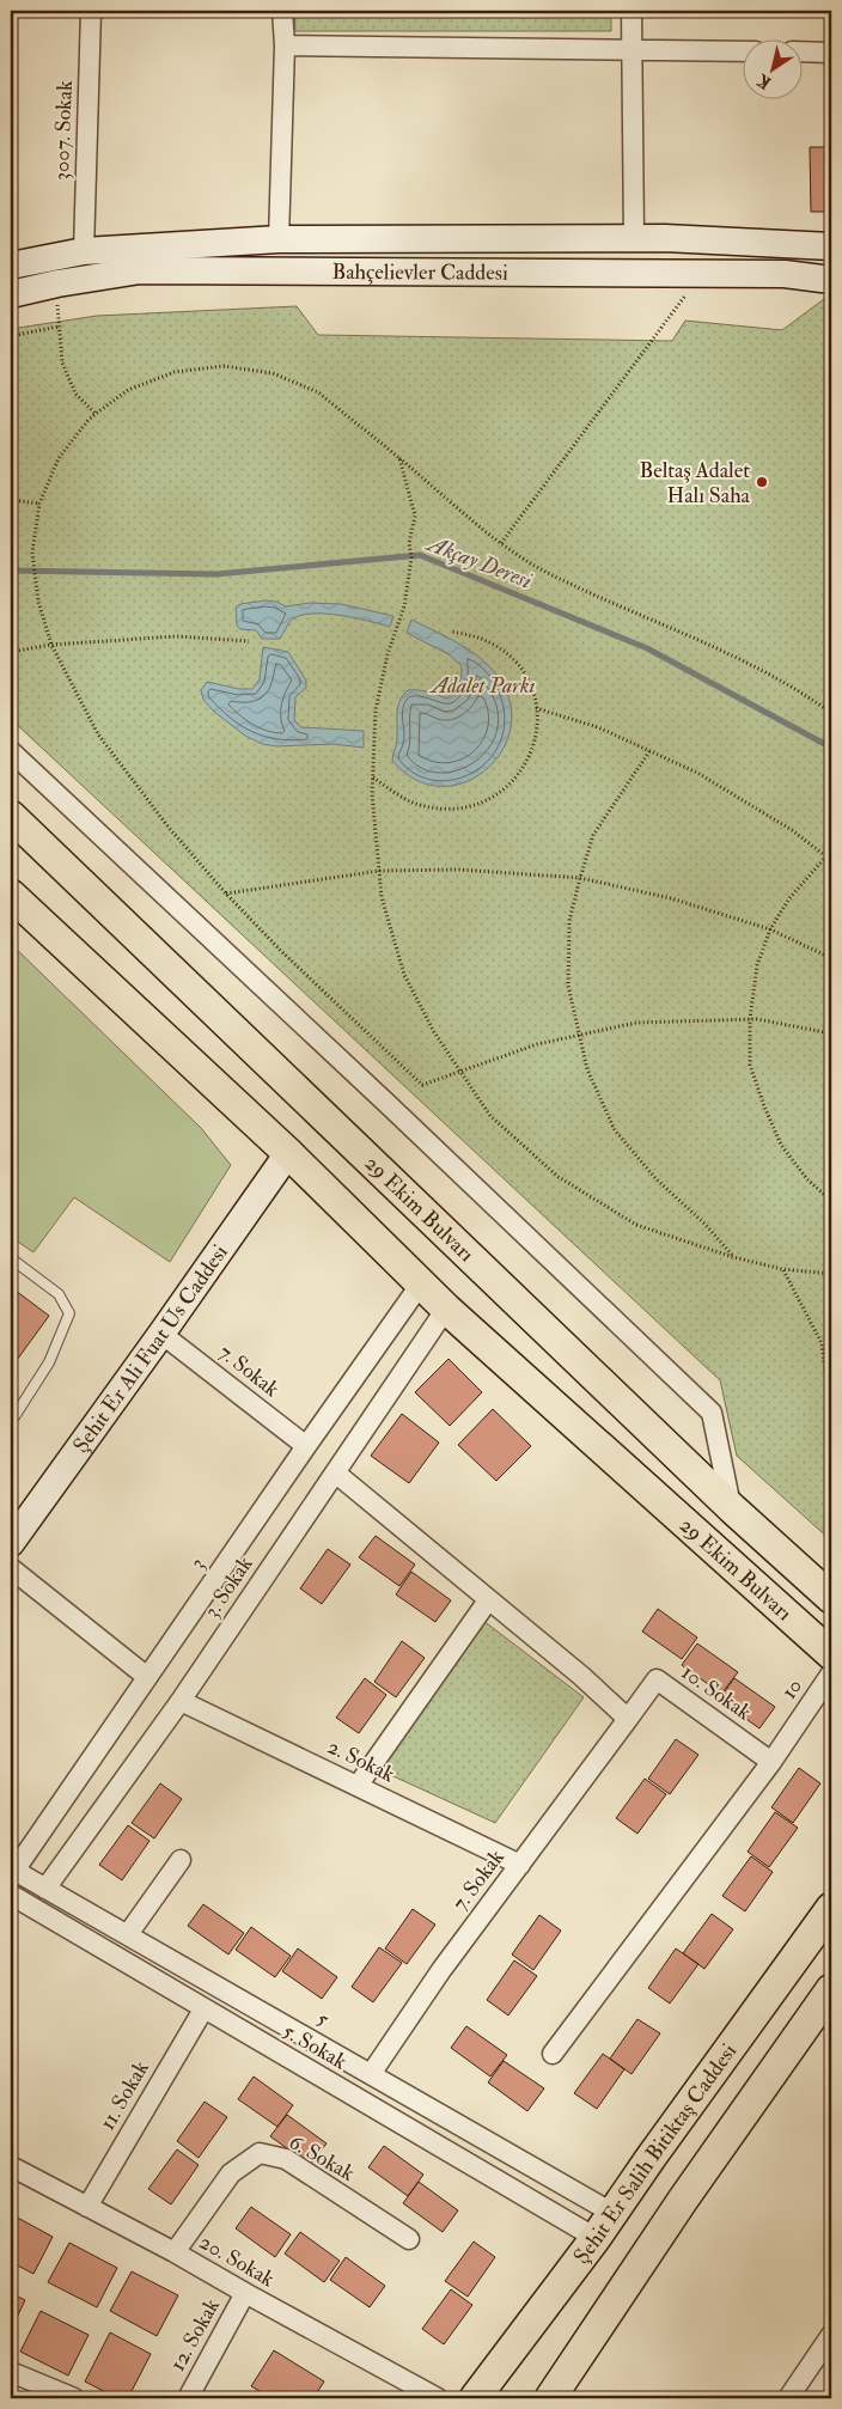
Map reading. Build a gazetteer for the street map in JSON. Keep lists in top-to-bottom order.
{
  "streets": {
    "main road": ["29 Ekim Bulvarı", "Şehit Er Salih Bitiktaş Caddesi"],
    "street": [
      "3007. Sokak",
      "Bahçelievler Caddesi",
      "Şehit Er Ali Fuat Us Caddesi",
      "7. Sokak",
      "3",
      "3. Sokak",
      "10",
      "10. Sokak",
      "2. Sokak",
      "5",
      "5. Sokak",
      "11. Sokak",
      "6. Sokak",
      "20. Sokak",
      "12. Sokak"
    ]
  },
  "crossings": [
    ["3007. Sokak", "Bahçelievler Caddesi"],
    ["29 Ekim Bulvarı", "Şehit Er Ali Fuat Us Caddesi"],
    ["29 Ekim Bulvarı", "3"],
    ["29 Ekim Bulvarı", "3. Sokak"],
    ["Şehit Er Ali Fuat Us Caddesi", "7. Sokak"],
    ["7. Sokak", "3"],
    ["7. Sokak", "10. Sokak"],
    ["7. Sokak", "2. Sokak"],
    ["7. Sokak", "5"],
    ["3", "5"],
    ["3. Sokak", "2. Sokak"],
    ["3. Sokak", "5"],
    ["10", "10. Sokak"],
    ["5", "Şehit Er Salih Bitiktaş Caddesi"],
    ["5. Sokak", "11. Sokak"],
    ["5. Sokak", "Şehit Er Salih Bitiktaş Caddesi"],
    ["11. Sokak", "20. Sokak"],
    ["6. Sokak", "20. Sokak"],
    ["20. Sokak", "12. Sokak"]
  ],
  "water": ["Akçay Deresi"],
  "parks": ["Adalet Parkı"],
  "places": ["Beltaş Adalet Halı Saha"],
  "north": "bottom left"
}
